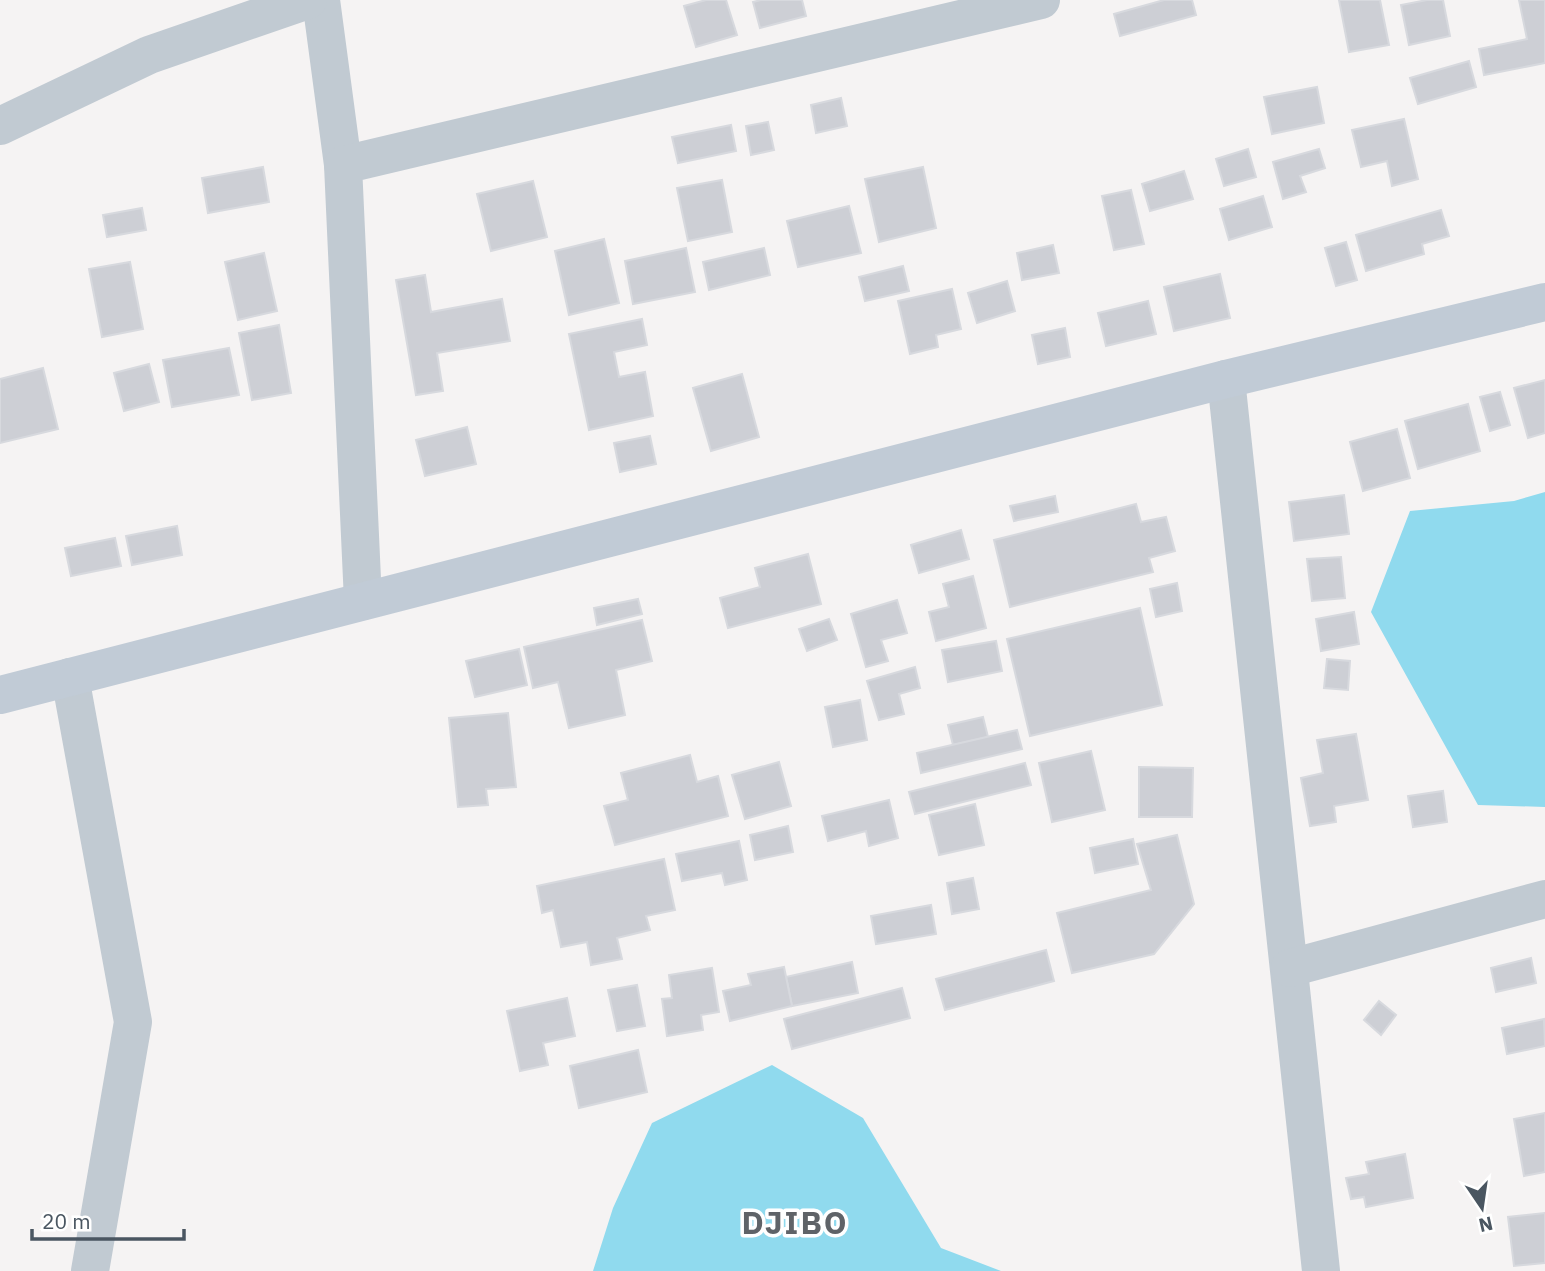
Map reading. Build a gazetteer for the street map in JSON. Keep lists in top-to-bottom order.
{
  "districts": ["DJIBO"],
  "scale_bar": "20 m",
  "north": "bottom"
}
